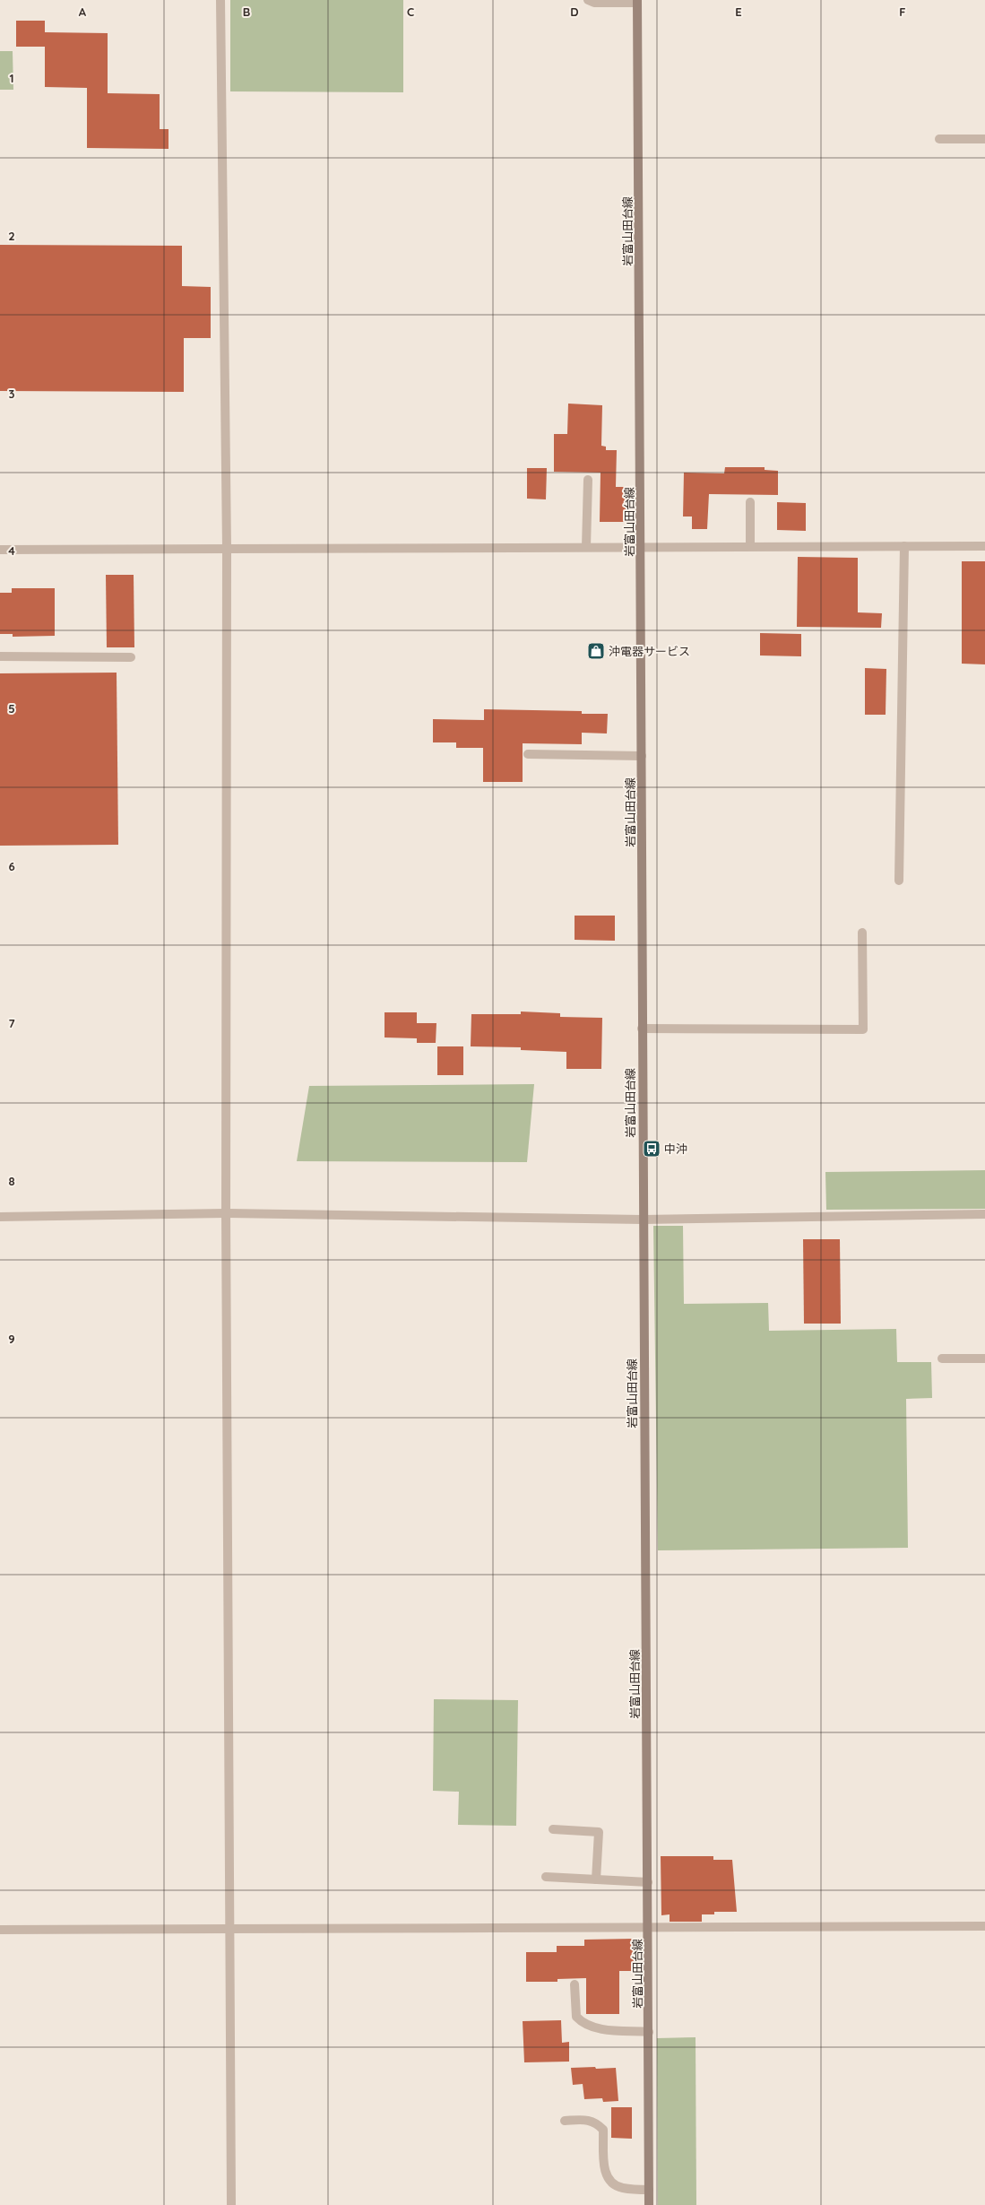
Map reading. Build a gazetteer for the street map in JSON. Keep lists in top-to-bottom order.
{
  "streets": {
    "main road": ["岩富山田台線"]
  },
  "places": {
    "shop": ["沖電器サービス"],
    "bus stop": ["中沖"]
  },
  "grid": {
    "columns": [
      "A",
      "B",
      "C",
      "D",
      "E",
      "F"
    ],
    "rows": [
      "1",
      "2",
      "3",
      "4",
      "5",
      "6",
      "7",
      "8",
      "9"
    ]
  }
}
